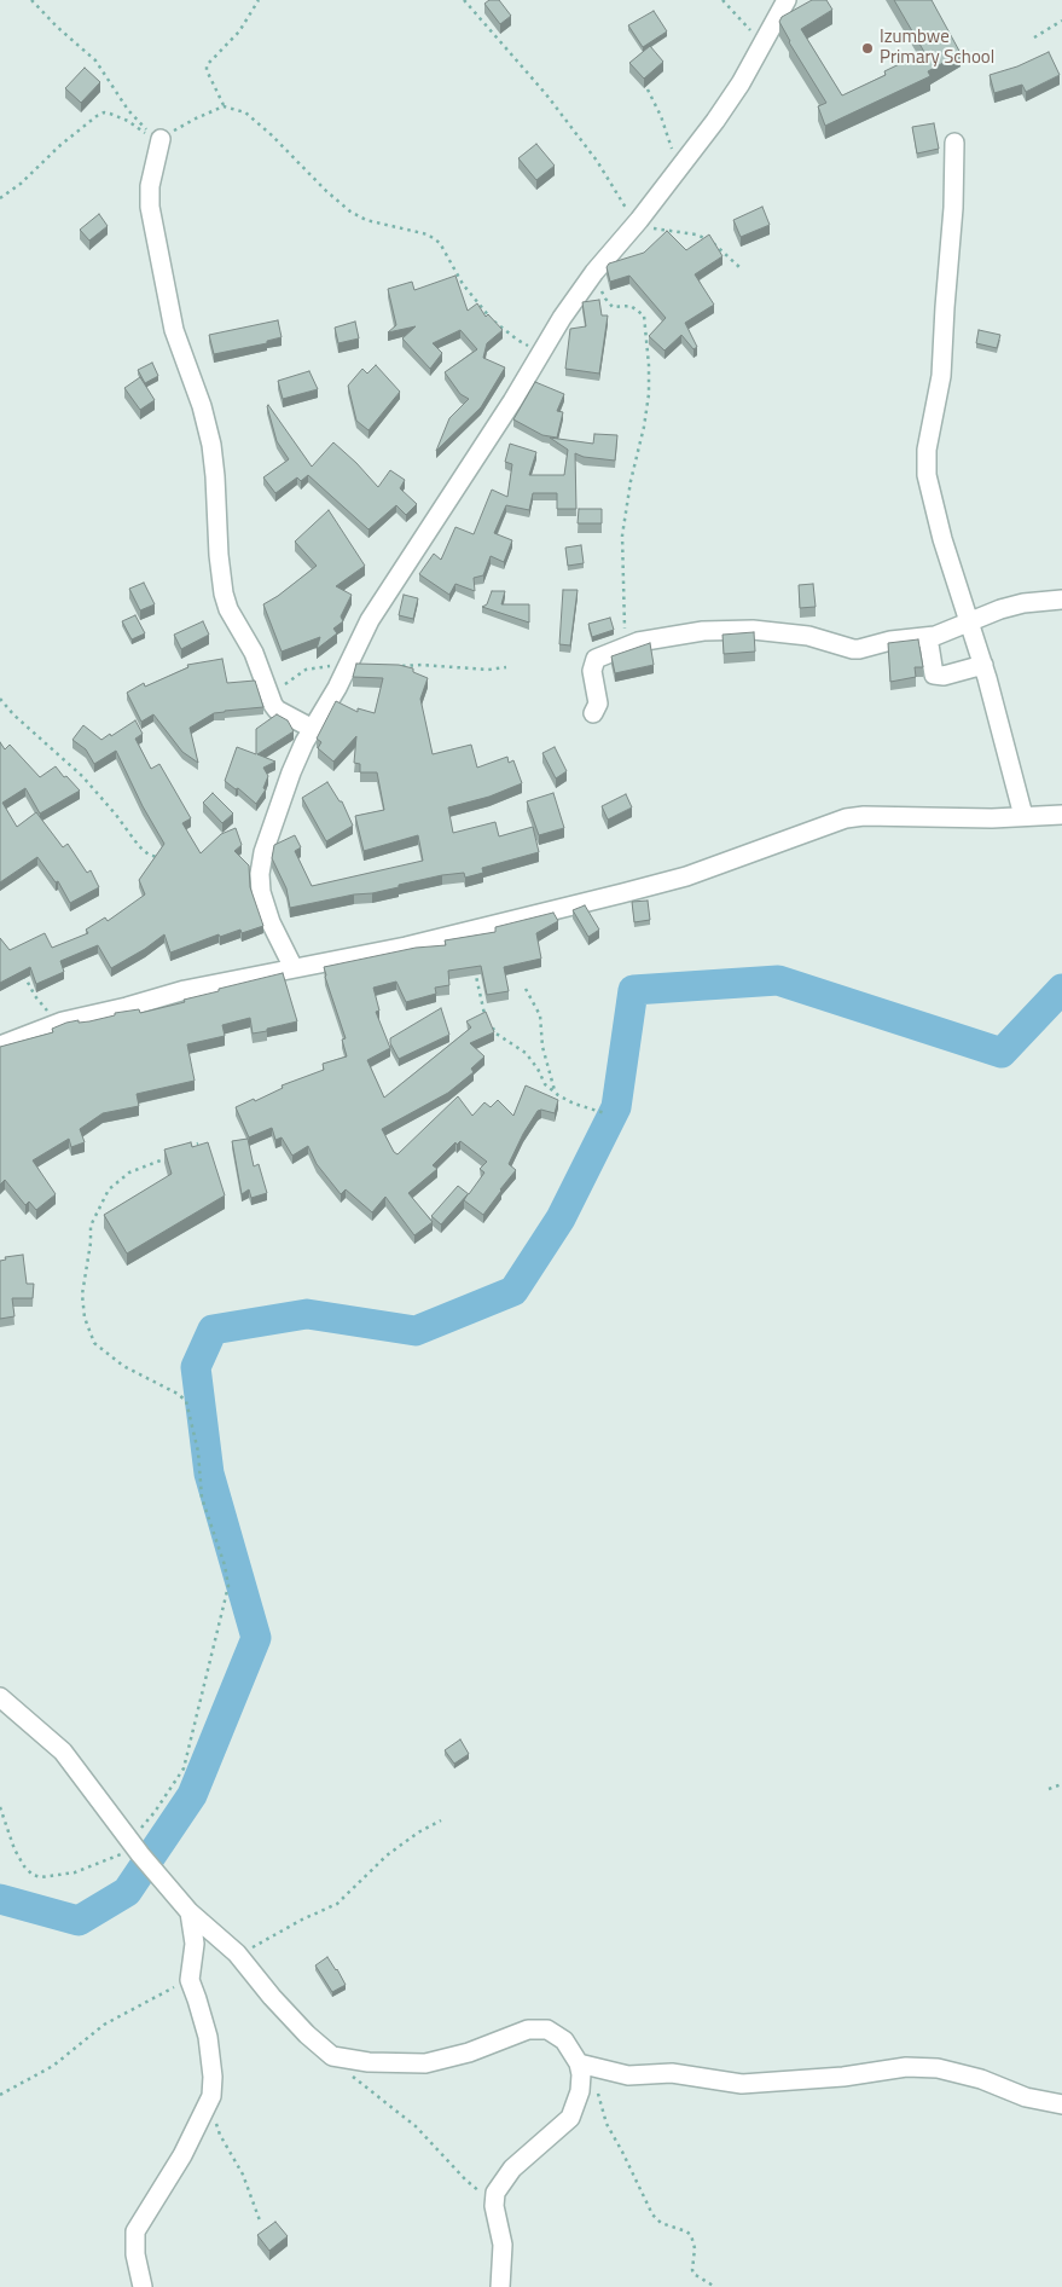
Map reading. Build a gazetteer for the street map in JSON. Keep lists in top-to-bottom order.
{
  "places": ["Izumbwe Primary School"]
}
